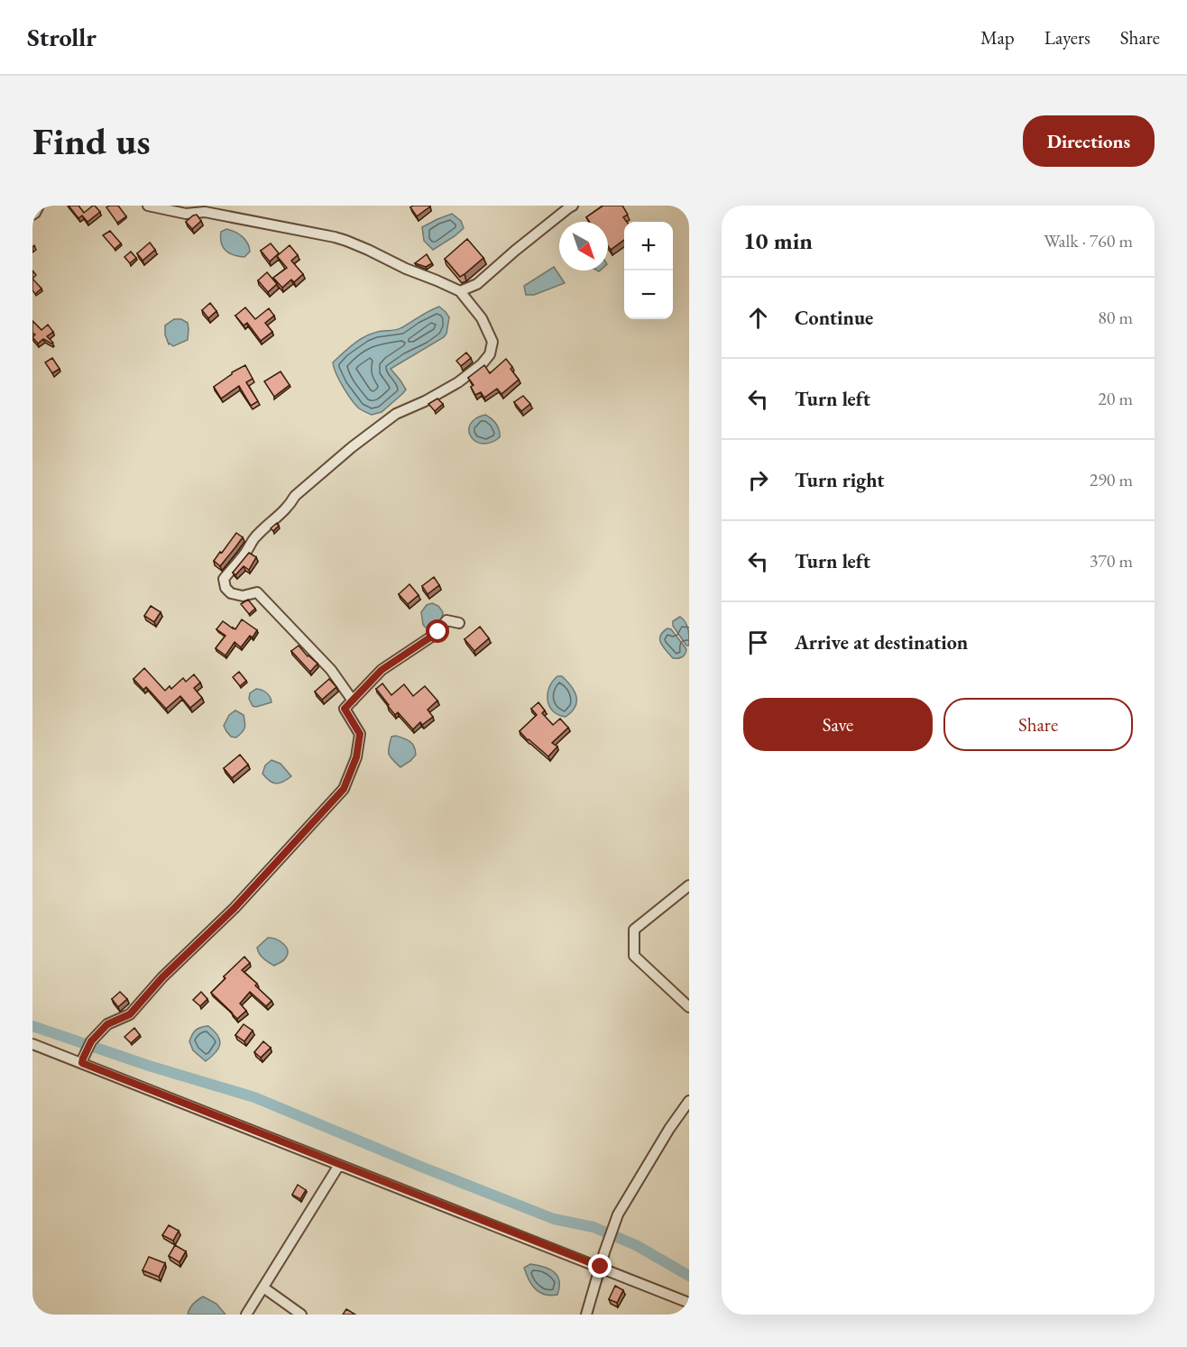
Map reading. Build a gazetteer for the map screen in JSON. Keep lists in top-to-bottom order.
{
  "north": "bottom right",
  "page": {
    "header": "Strollr",
    "nav": ["Map", "Layers", "Share"],
    "buttons": [
      "Directions",
      ["Save", "Share"]
    ],
    "title": "Find us",
    "heading": ["10 min", "Walk · 760 m"],
    "map_buttons": ["+", "−"],
    "list": [
      ["Continue", "80 m"],
      ["Turn left", "20 m"],
      ["Turn right", "290 m"],
      ["Turn left", "370 m"],
      "Arrive at destination"
    ]
  }
}
